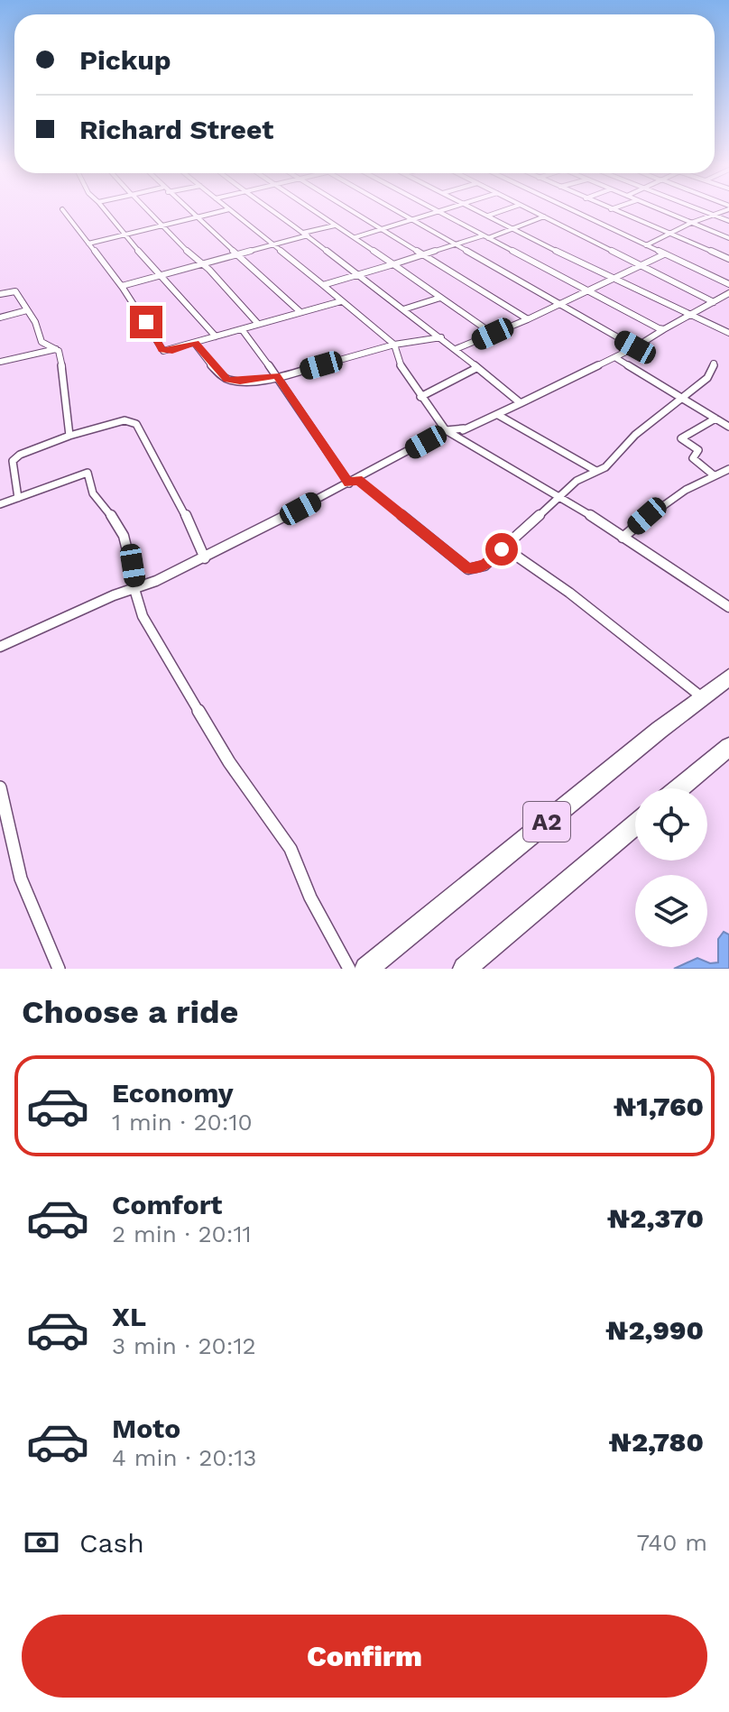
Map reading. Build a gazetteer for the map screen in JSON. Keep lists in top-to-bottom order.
{
  "streets": {
    "highway": ["A2"]
  },
  "page": {
    "banner": ["Pickup", "Richard Street"],
    "heading": "Choose a ride",
    "list": [
      {
        "name": "Economy",
        "note": "1 min · 20:10",
        "value": "₦1,760"
      },
      {
        "name": "Comfort",
        "note": "2 min · 20:11",
        "value": "₦2,370"
      },
      {
        "name": "XL",
        "note": "3 min · 20:12",
        "value": "₦2,990"
      },
      {
        "name": "Moto",
        "note": "4 min · 20:13",
        "value": "₦2,780"
      }
    ],
    "pay": ["Cash", "740 m"],
    "buttons": "Confirm"
  }
}
